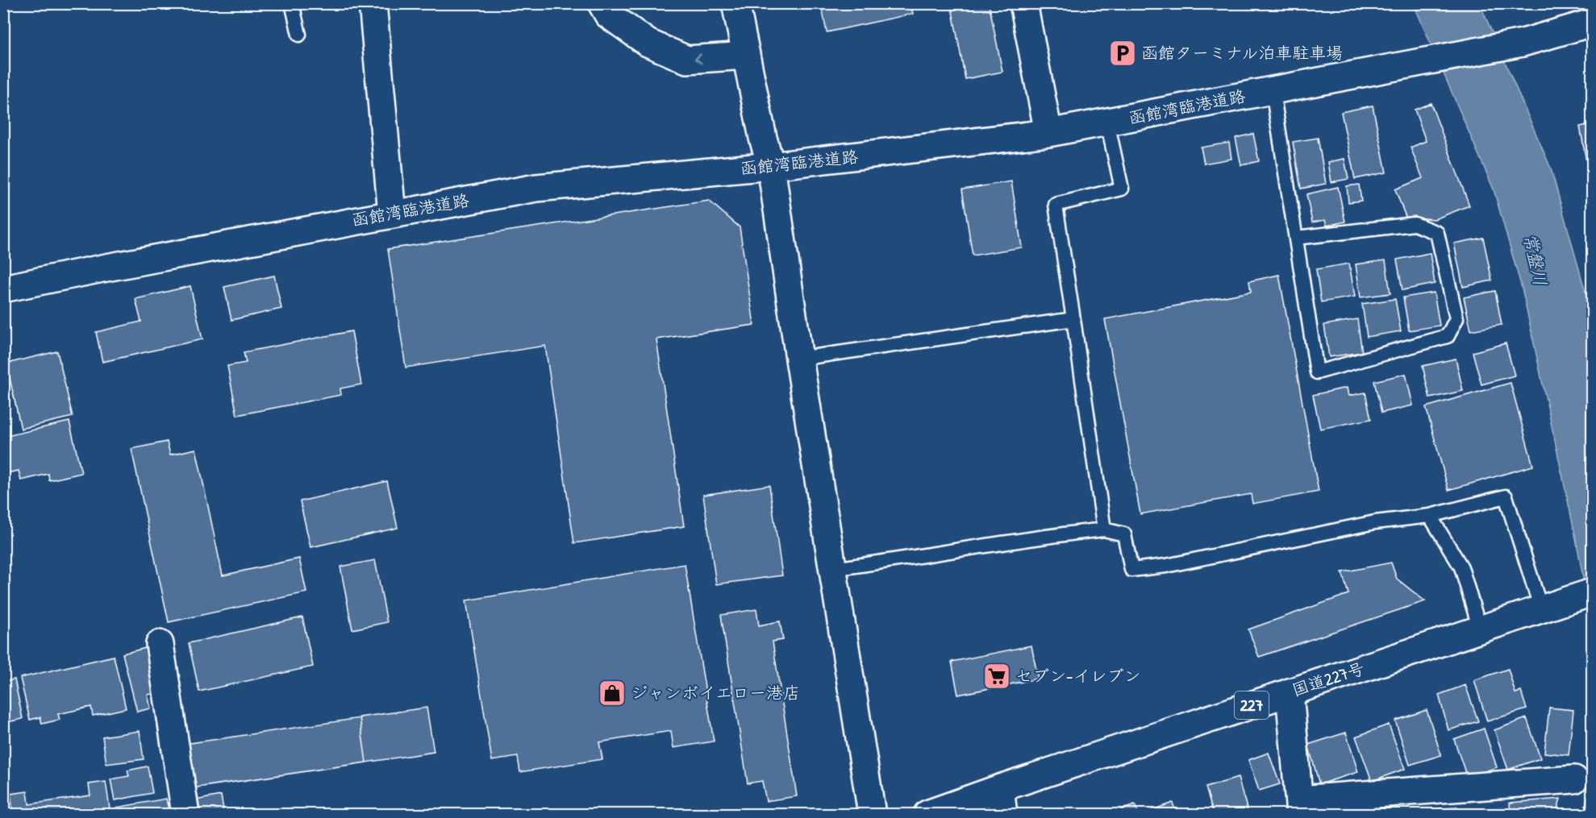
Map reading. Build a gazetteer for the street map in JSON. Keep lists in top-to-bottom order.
{
  "streets": {
    "main road": ["函館湾臨港道路", "国道227号", "227"]
  },
  "water": ["常盤川"],
  "places": {
    "parking": ["函館ターミナル泊車駐車場"],
    "supermarket": ["セブン-イレブン"],
    "shop": ["ジャンボイエロー港店"]
  }
}
